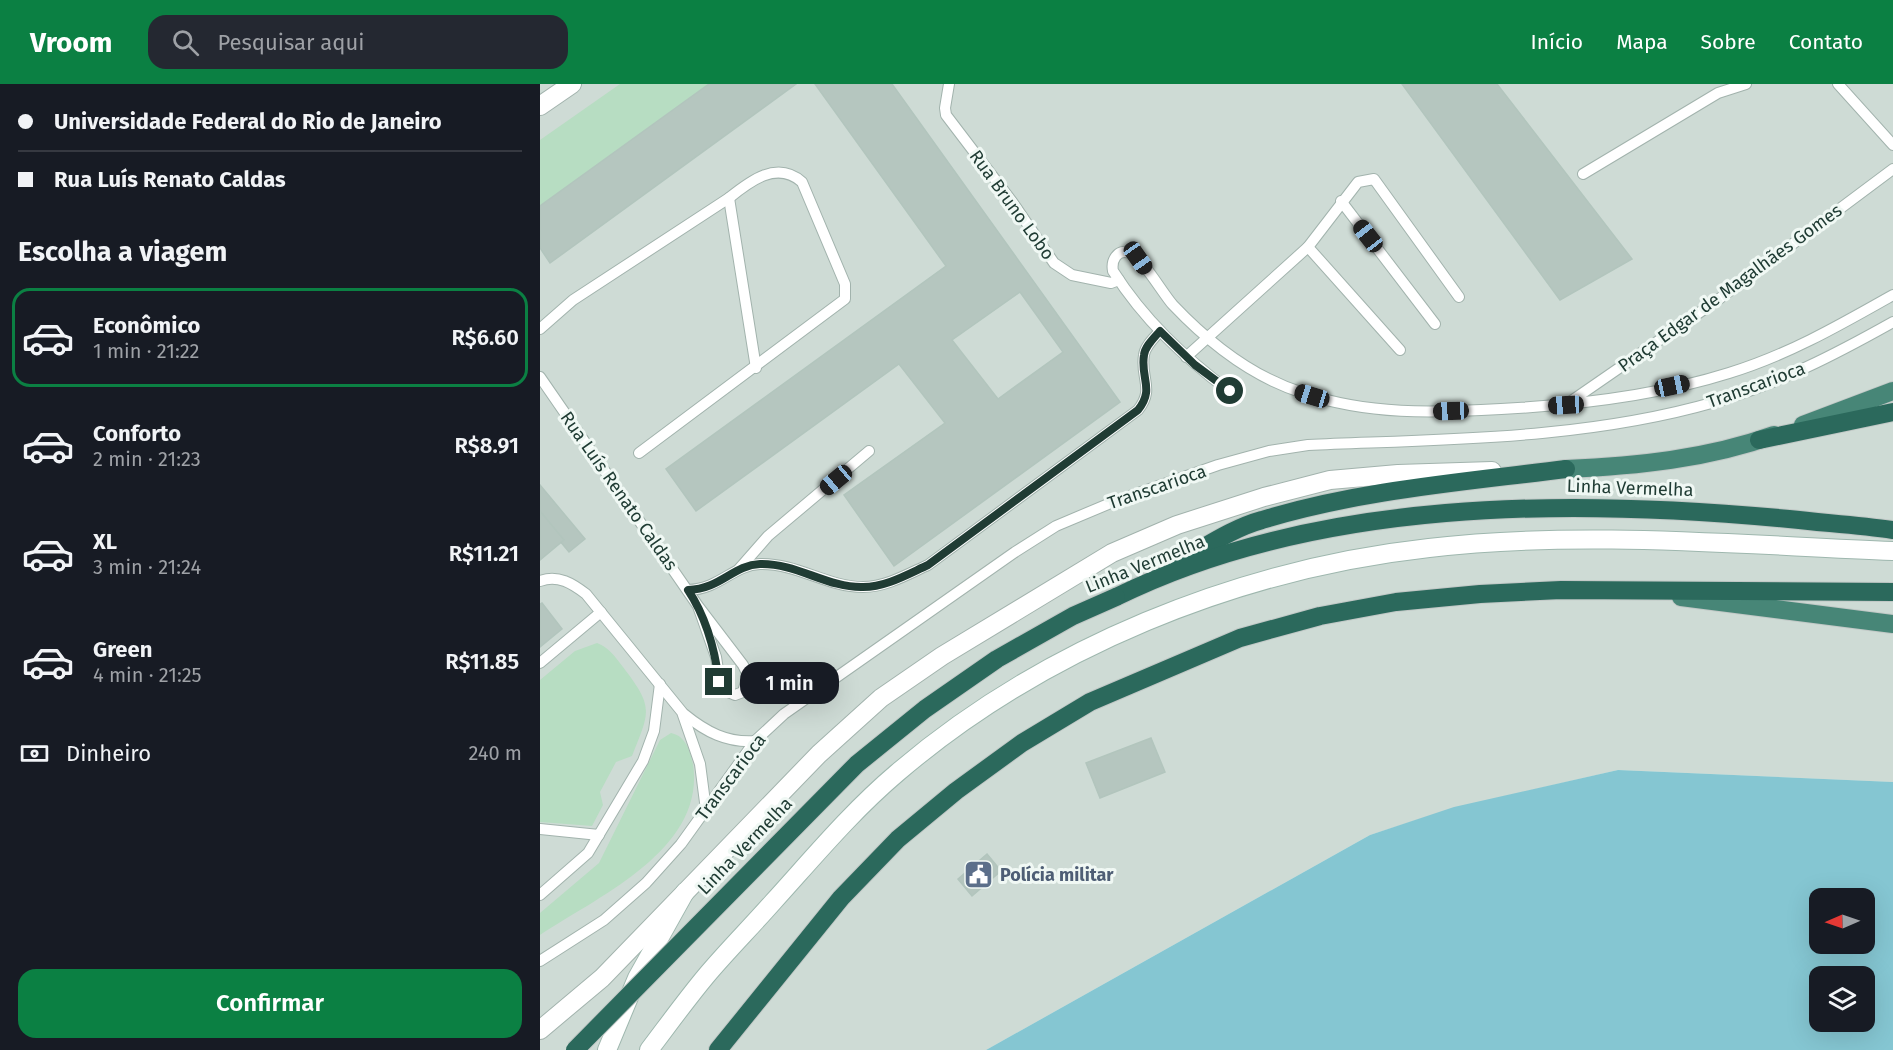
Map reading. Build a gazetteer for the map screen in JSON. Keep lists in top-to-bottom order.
{
  "streets": {
    "highway": ["Linha Vermelha"],
    "lane": [
      "Rua Bruno Lobo",
      "Praça Edgar de Magalhães Gomes",
      "Transcarioca",
      "Rua Luís Renato Caldas"
    ]
  },
  "places": {
    "public building": ["Polícia militar"]
  },
  "north": "left",
  "page": {
    "header": "Vroom",
    "search": "Pesquisar aqui",
    "nav": [
      "Início",
      "Mapa",
      "Sobre",
      "Contato"
    ],
    "banner": ["Universidade Federal do Rio de Janeiro", "Rua Luís Renato Caldas"],
    "heading": "Escolha a viagem",
    "list": [
      {
        "name": "Econômico",
        "note": "1 min · 21:22",
        "value": "R$6.60"
      },
      {
        "name": "Conforto",
        "note": "2 min · 21:23",
        "value": "R$8.91"
      },
      {
        "name": "XL",
        "note": "3 min · 21:24",
        "value": "R$11.21"
      },
      {
        "name": "Green",
        "note": "4 min · 21:25",
        "value": "R$11.85"
      }
    ],
    "bubble": "1 min",
    "pay": ["Dinheiro", "240 m"],
    "buttons": "Confirmar"
  }
}
